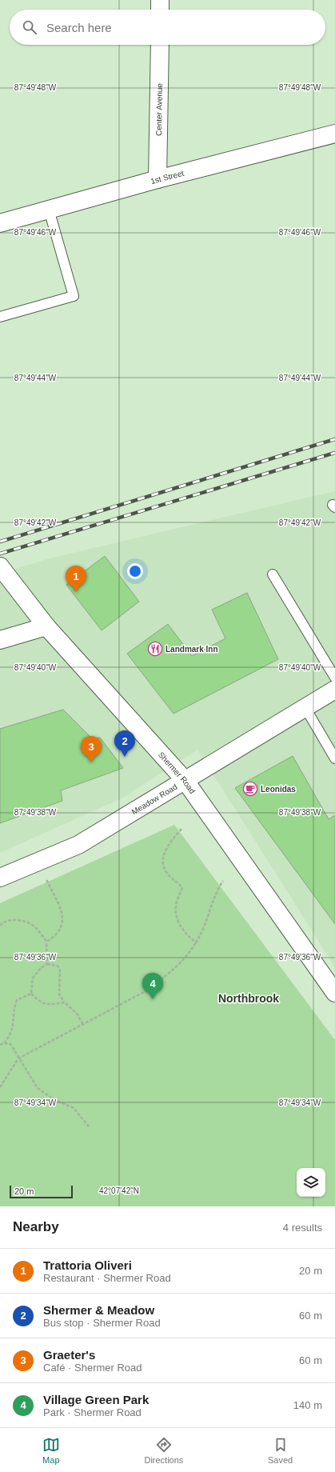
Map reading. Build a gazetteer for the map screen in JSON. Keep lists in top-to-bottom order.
{
  "streets": {
    "street": [
      "Center Avenue",
      "1st Street",
      "Shermer Road",
      "Meadow Road"
    ]
  },
  "crossings": [
    ["Center Avenue", "1st Street"],
    ["Shermer Road", "Meadow Road"]
  ],
  "districts": ["Northbrook"],
  "places": {
    "restaurant": ["Landmark Inn"],
    "cafe": ["Leonidas"]
  },
  "scale_bar": "20 m",
  "page": {
    "search": "Search here",
    "pins": [
      "1",
      "2",
      "3",
      "4"
    ],
    "scale": "20 m",
    "heading": ["Nearby", "4 results"],
    "list": [
      {
        "mark": "1",
        "name": "Trattoria Oliveri",
        "note": "Restaurant · Shermer Road",
        "value": "20 m"
      },
      {
        "mark": "2",
        "name": "Shermer & Meadow",
        "note": "Bus stop · Shermer Road",
        "value": "60 m"
      },
      {
        "mark": "3",
        "name": "Graeter's",
        "note": "Café · Shermer Road",
        "value": "60 m"
      },
      {
        "mark": "4",
        "name": "Village Green Park",
        "note": "Park · Shermer Road",
        "value": "140 m"
      }
    ],
    "nav": ["Map", "Directions", "Saved"]
  },
  "coordinates": [
    "87°49'48\"W",
    "87°49'46\"W",
    "87°49'44\"W",
    "87°49'42\"W",
    "87°49'40\"W",
    "87°49'38\"W",
    "87°49'36\"W",
    "87°49'34\"W",
    "42°07'42\"N"
  ]
}
